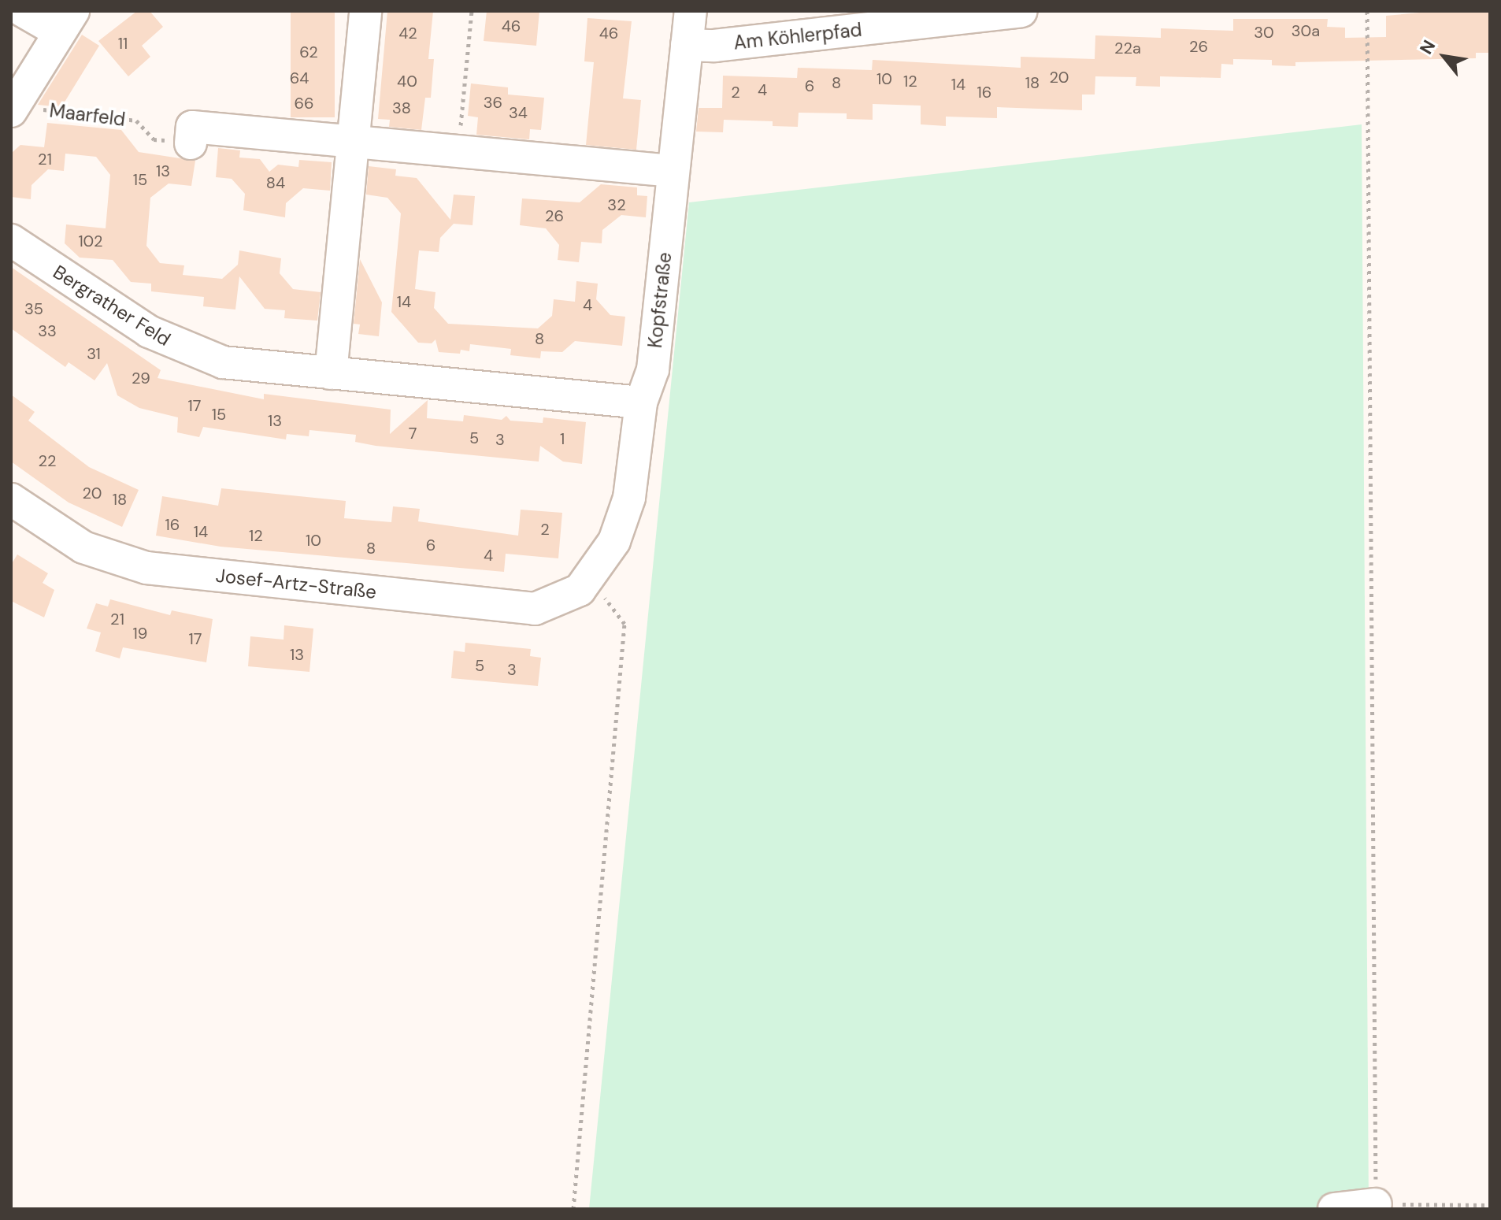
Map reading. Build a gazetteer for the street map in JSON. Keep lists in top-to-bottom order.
{
  "streets": {
    "street": [
      "Am Köhlerpfad",
      "Maarfeld",
      "Kopfstraße",
      "Bergrather Feld",
      "Josef-Artz-Straße"
    ]
  },
  "crossings": [
    ["Am Köhlerpfad", "Kopfstraße"],
    ["Kopfstraße", "Bergrather Feld"],
    ["Kopfstraße", "Josef-Artz-Straße"]
  ],
  "house_numbers": [
    "46",
    "30a",
    "30",
    "42",
    "46",
    "11",
    "26",
    "22a",
    "62",
    "20",
    "64",
    "10",
    "40",
    "12",
    "8",
    "18",
    "14",
    "6",
    "4",
    "2",
    "16",
    "36",
    "66",
    "38",
    "34",
    "21",
    "13",
    "15",
    "84",
    "32",
    "26",
    "102",
    "14",
    "4",
    "35",
    "33",
    "8",
    "31",
    "29",
    "17",
    "15",
    "13",
    "7",
    "5",
    "1",
    "3",
    "22",
    "20",
    "18",
    "16",
    "2",
    "14",
    "12",
    "10",
    "6",
    "8",
    "4",
    "21",
    "19",
    "17",
    "13",
    "5",
    "3"
  ],
  "north": "top left"
}
